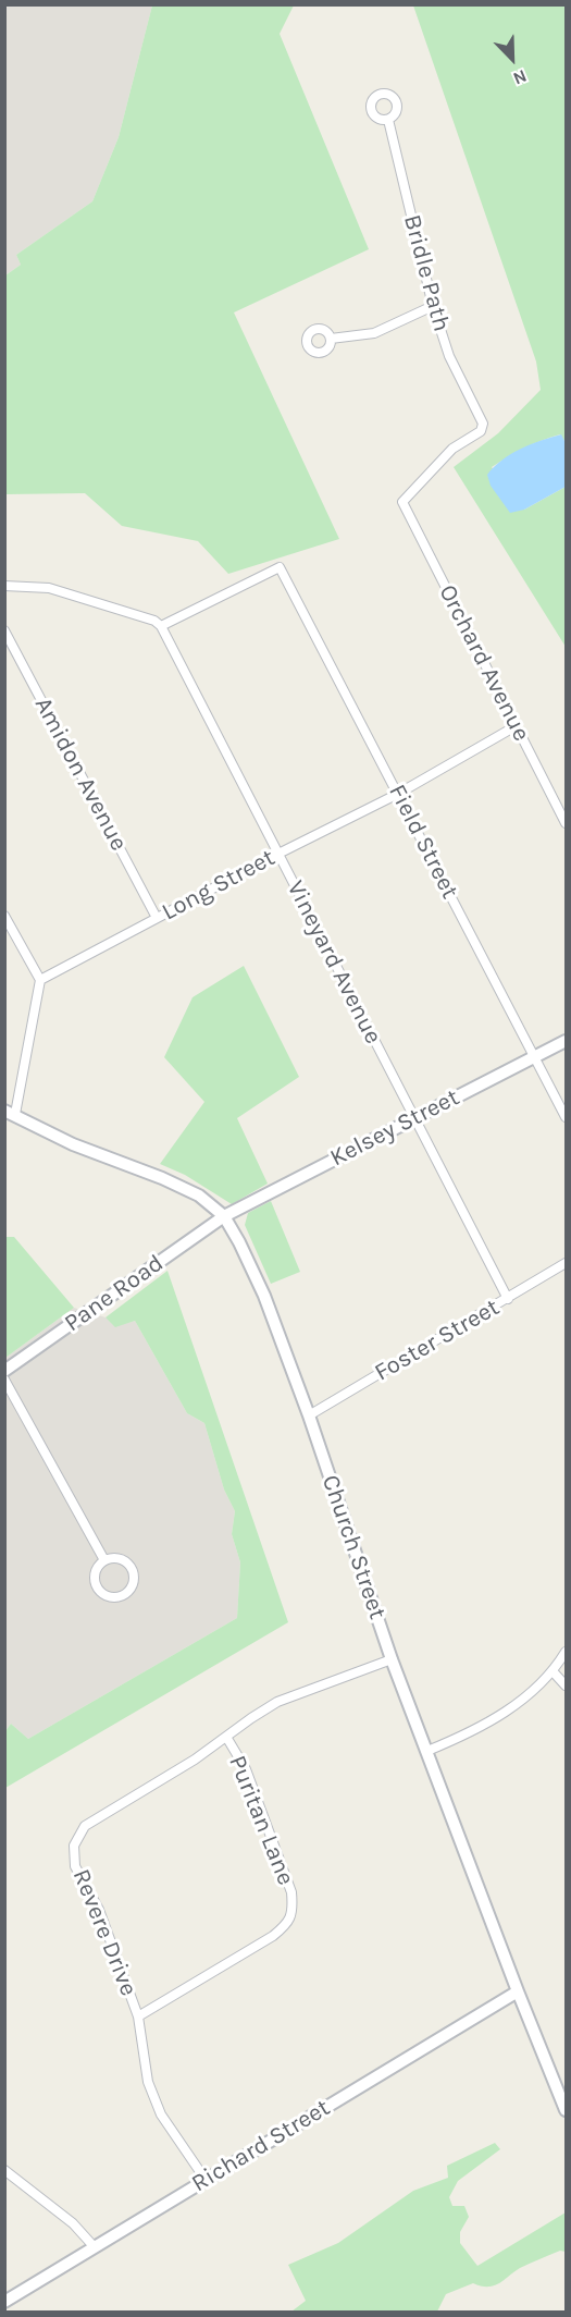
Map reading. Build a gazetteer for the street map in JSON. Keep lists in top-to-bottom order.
{
  "streets": {
    "street": [
      "Bridle Path",
      "Orchard Avenue",
      "Amidon Avenue",
      "Field Street",
      "Long Street",
      "Vineyard Avenue",
      "Kelsey Street",
      "Pane Road",
      "Foster Street",
      "Church Street",
      "Puritan Lane",
      "Revere Drive",
      "Richard Street"
    ]
  },
  "crossings": [
    ["Bridle Path", "Orchard Avenue"],
    ["Orchard Avenue", "Long Street"],
    ["Amidon Avenue", "Long Street"],
    ["Field Street", "Long Street"],
    ["Field Street", "Vineyard Avenue"],
    ["Field Street", "Kelsey Street"],
    ["Long Street", "Vineyard Avenue"],
    ["Vineyard Avenue", "Kelsey Street"],
    ["Vineyard Avenue", "Foster Street"],
    ["Kelsey Street", "Pane Road"],
    ["Kelsey Street", "Church Street"],
    ["Pane Road", "Church Street"],
    ["Foster Street", "Church Street"],
    ["Church Street", "Revere Drive"],
    ["Church Street", "Richard Street"],
    ["Puritan Lane", "Revere Drive"],
    ["Revere Drive", "Richard Street"]
  ],
  "north": "bottom right"
}
